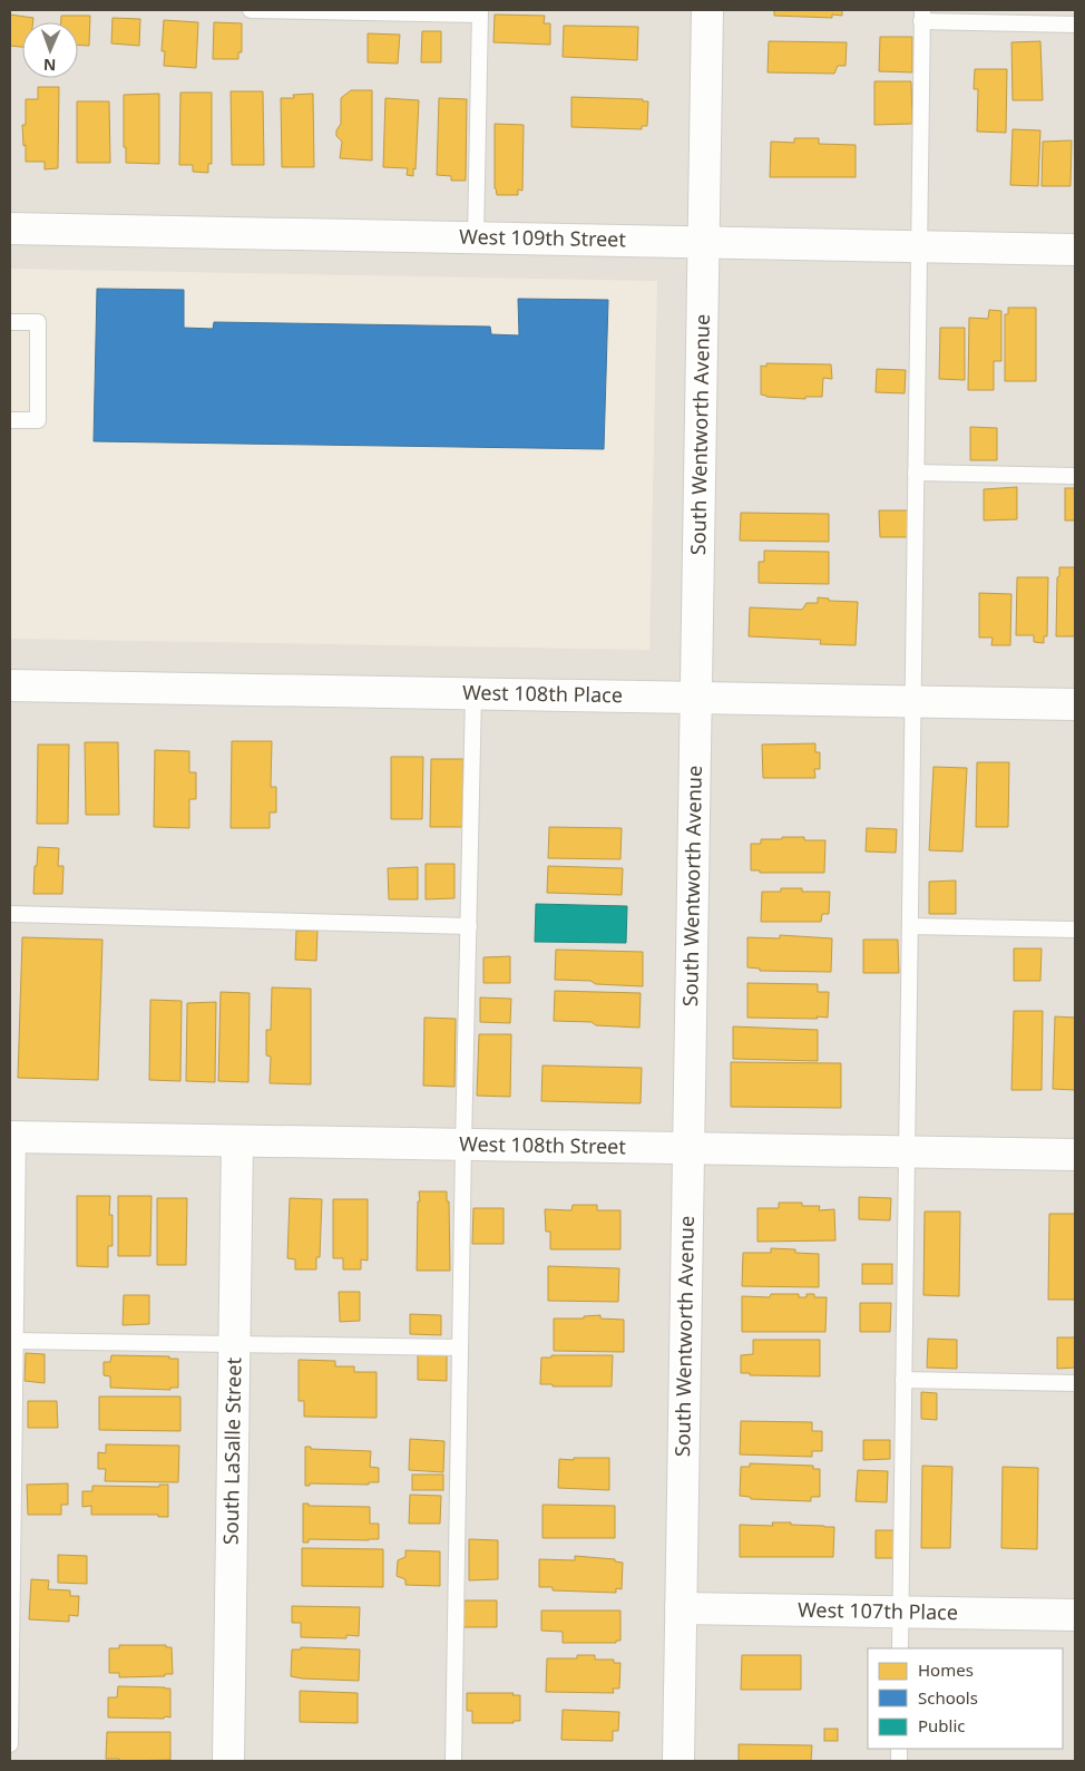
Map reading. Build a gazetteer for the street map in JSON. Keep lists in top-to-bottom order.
{
  "streets": {
    "street": [
      "West 109th Street",
      "South Wentworth Avenue",
      "West 108th Place",
      "West 108th Street",
      "South LaSalle Street",
      "West 107th Place"
    ]
  },
  "crossings": [
    ["West 109th Street", "South Wentworth Avenue"],
    ["South Wentworth Avenue", "West 108th Place"],
    ["South Wentworth Avenue", "West 108th Street"],
    ["South Wentworth Avenue", "West 107th Place"],
    ["West 108th Street", "South LaSalle Street"]
  ],
  "legend": ["Homes", "Schools", "Public"],
  "north": "bottom"
}
